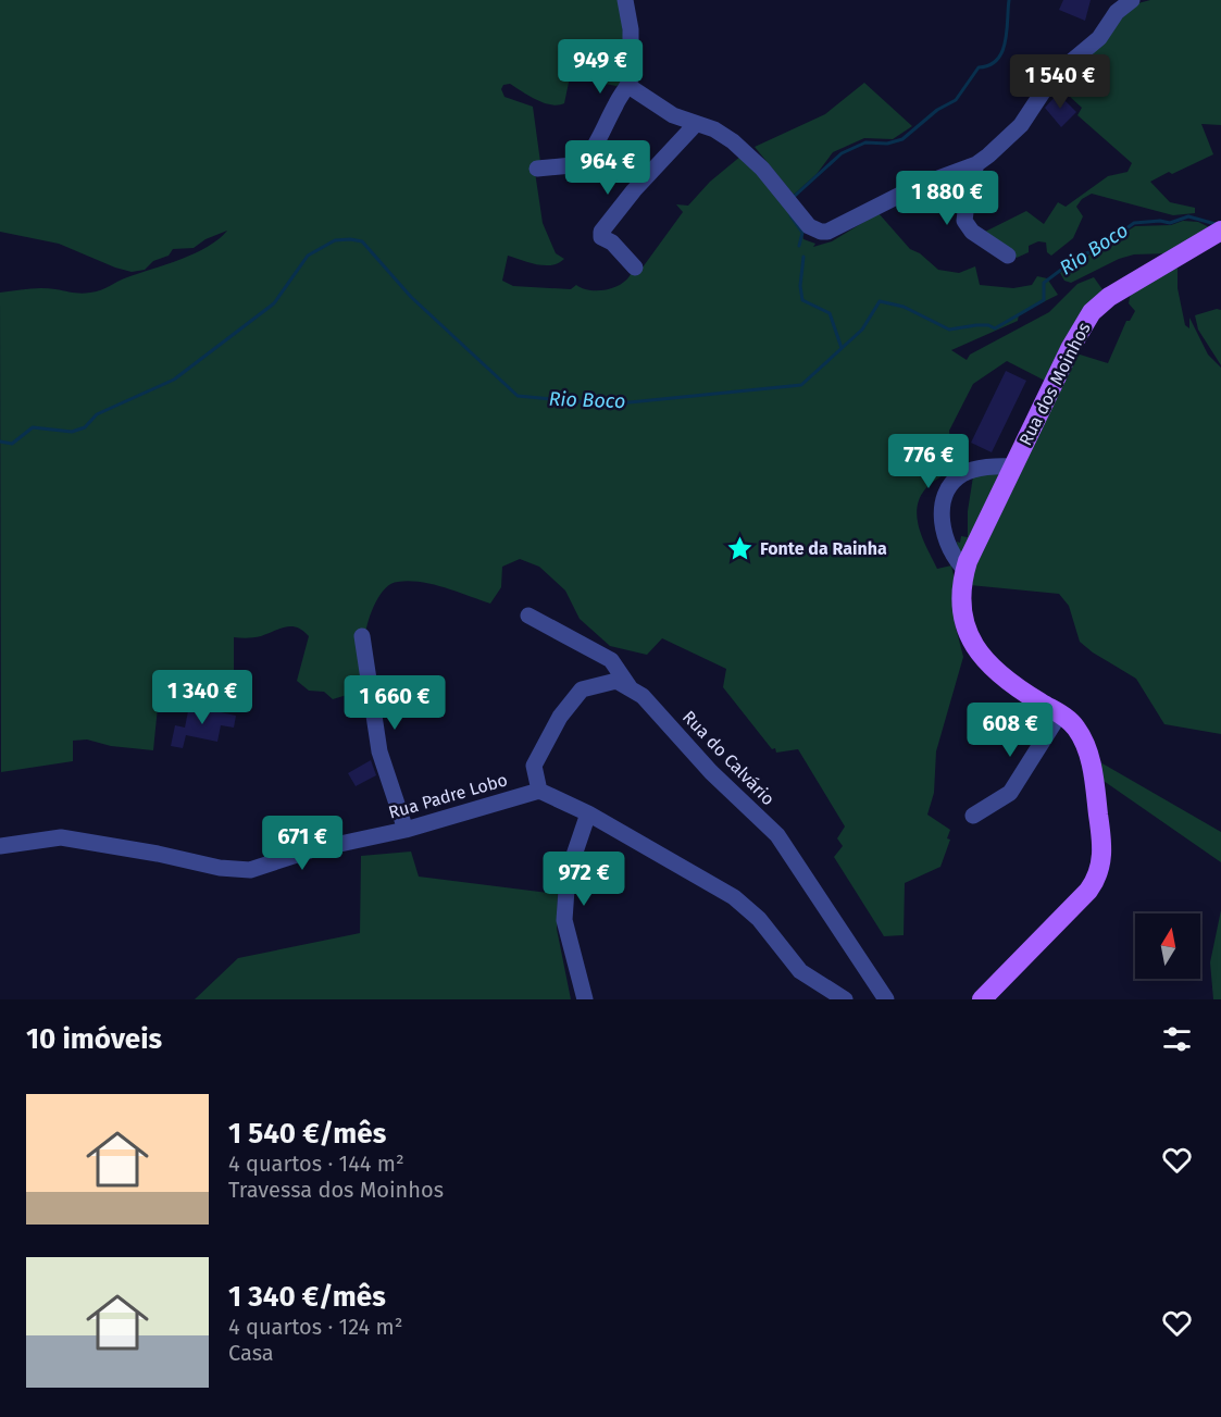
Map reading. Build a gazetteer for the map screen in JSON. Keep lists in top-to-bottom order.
{
  "streets": {
    "main road": ["Rua dos Moinhos"],
    "street": ["Rua do Calvário", "Rua Padre Lobo"]
  },
  "water": ["Rio Boco"],
  "places": {
    "place": ["Fonte da Rainha"]
  },
  "north": "top",
  "page": {
    "price": [
      "949 €",
      "1 540 €",
      "964 €",
      "1 880 €",
      "776 €",
      "1 340 €",
      "1 660 €",
      "608 €",
      "671 €",
      "972 €"
    ],
    "heading": "10 imóveis",
    "list": [
      {
        "name": "1 540 €/mês",
        "note": "4 quartos · 144 m² · Travessa dos Moinhos"
      },
      {
        "name": "1 340 €/mês",
        "note": "4 quartos · 124 m² · Casa"
      }
    ]
  }
}
